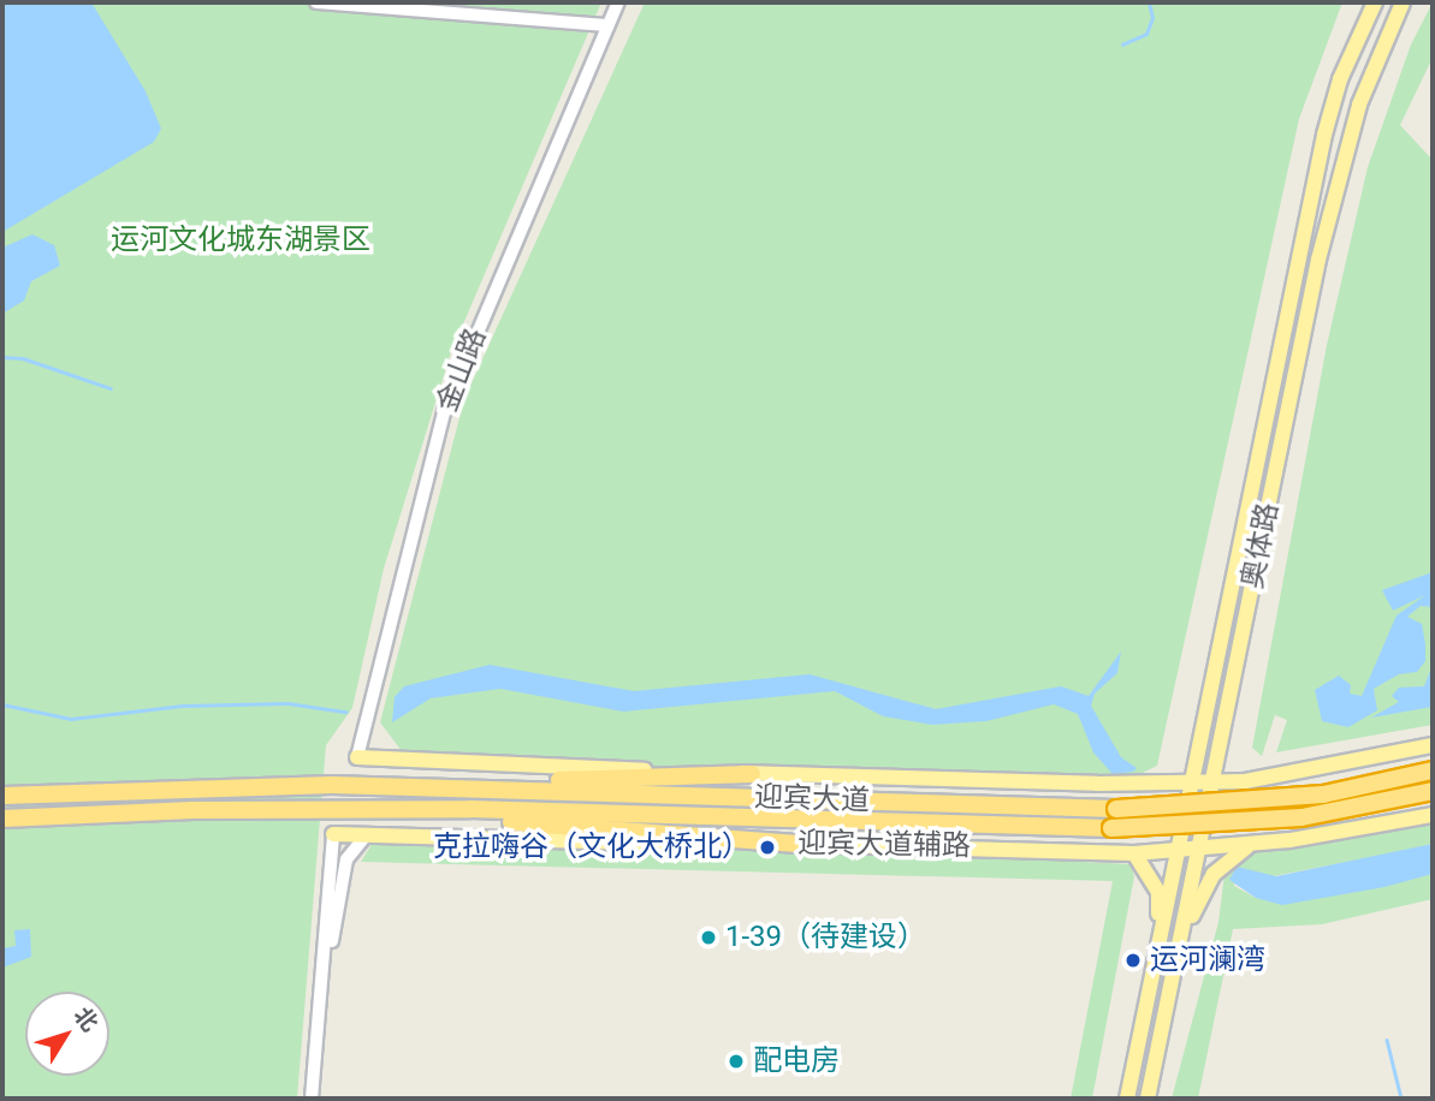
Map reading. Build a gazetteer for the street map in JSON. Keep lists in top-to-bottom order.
{
  "streets": {
    "highway": ["迎宾大道"],
    "main road": ["奥体路", "迎宾大道辅路"],
    "street": ["金山路"]
  },
  "crossings": [
    ["奥体路", "迎宾大道辅路"]
  ],
  "parks": ["运河文化城东湖景区"],
  "places": [
    "克拉嗨谷（文化大桥北）",
    "1-39（待建设）",
    "运河澜湾",
    "配电房"
  ],
  "north": "top right"
}
